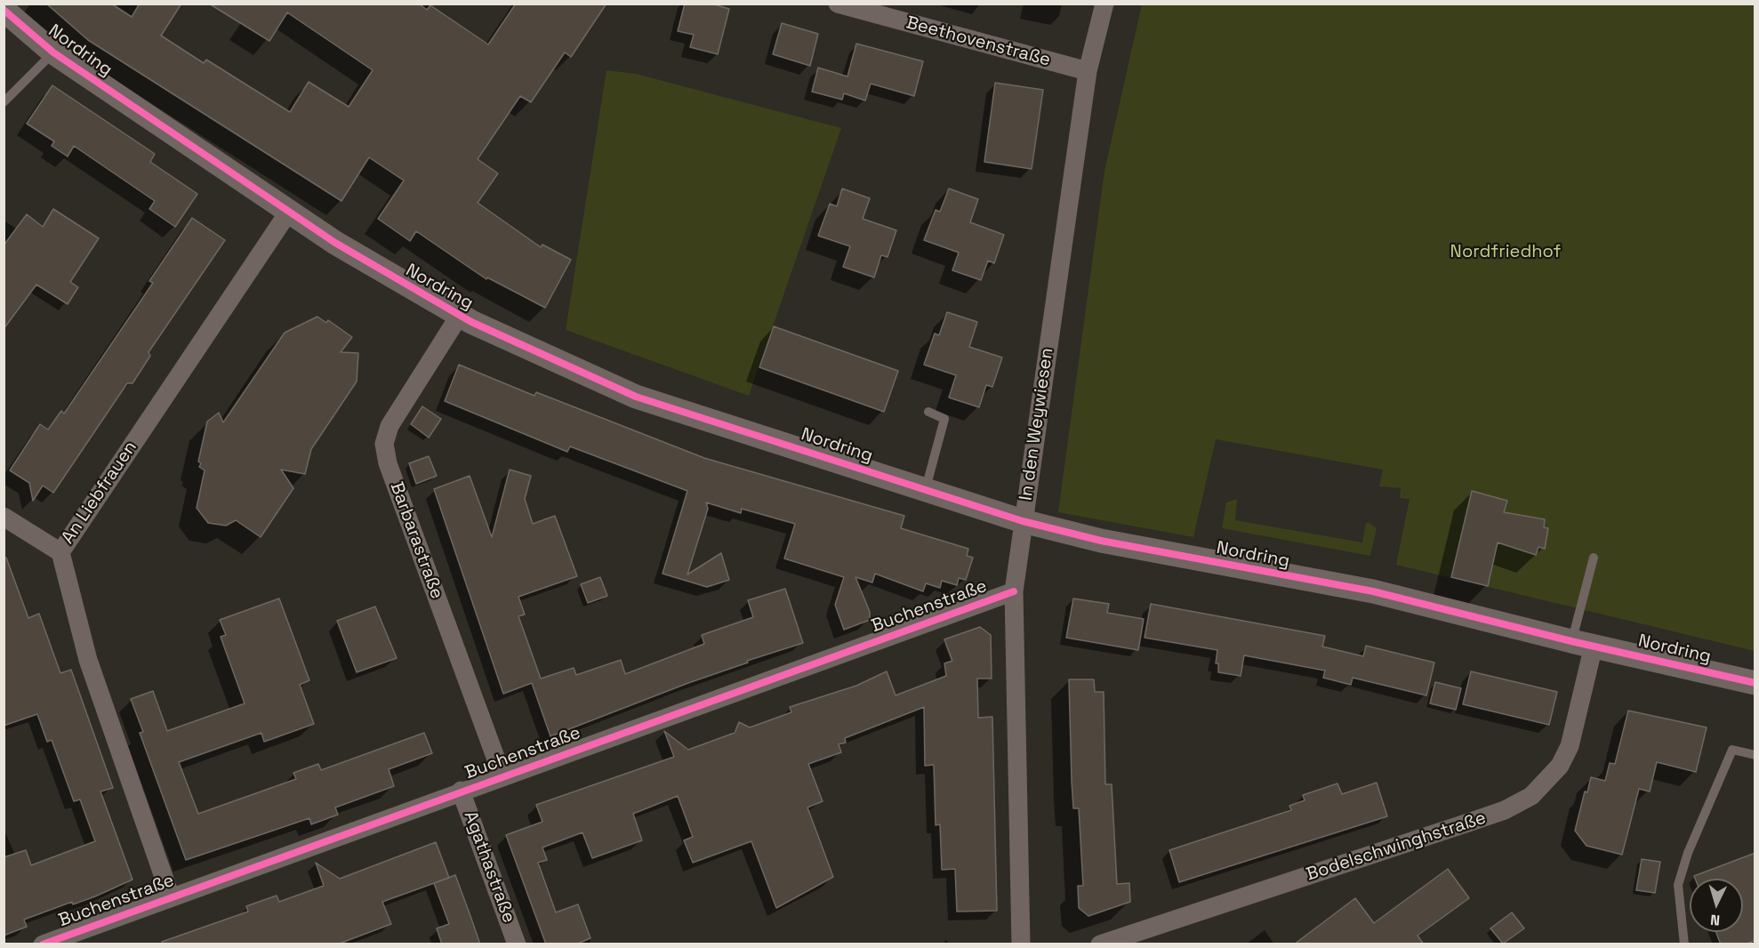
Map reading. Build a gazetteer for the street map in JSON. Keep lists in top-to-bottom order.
{
  "streets": {
    "street": [
      "Beethovenstraße",
      "Nordring",
      "In den Weywiesen",
      "An Liebfrauen",
      "Barbarastraße",
      "Buchenstraße",
      "Bodelschwinghstraße",
      "Agathastraße"
    ]
  },
  "crossings": [
    ["Beethovenstraße", "In den Weywiesen"],
    ["Nordring", "In den Weywiesen"],
    ["Nordring", "An Liebfrauen"],
    ["Nordring", "Barbarastraße"],
    ["Nordring", "Bodelschwinghstraße"],
    ["In den Weywiesen", "Buchenstraße"],
    ["An Liebfrauen", "Buchenstraße"],
    ["Barbarastraße", "Buchenstraße"],
    ["Buchenstraße", "Agathastraße"]
  ],
  "parks": ["Nordfriedhof"],
  "north": "bottom"
}
